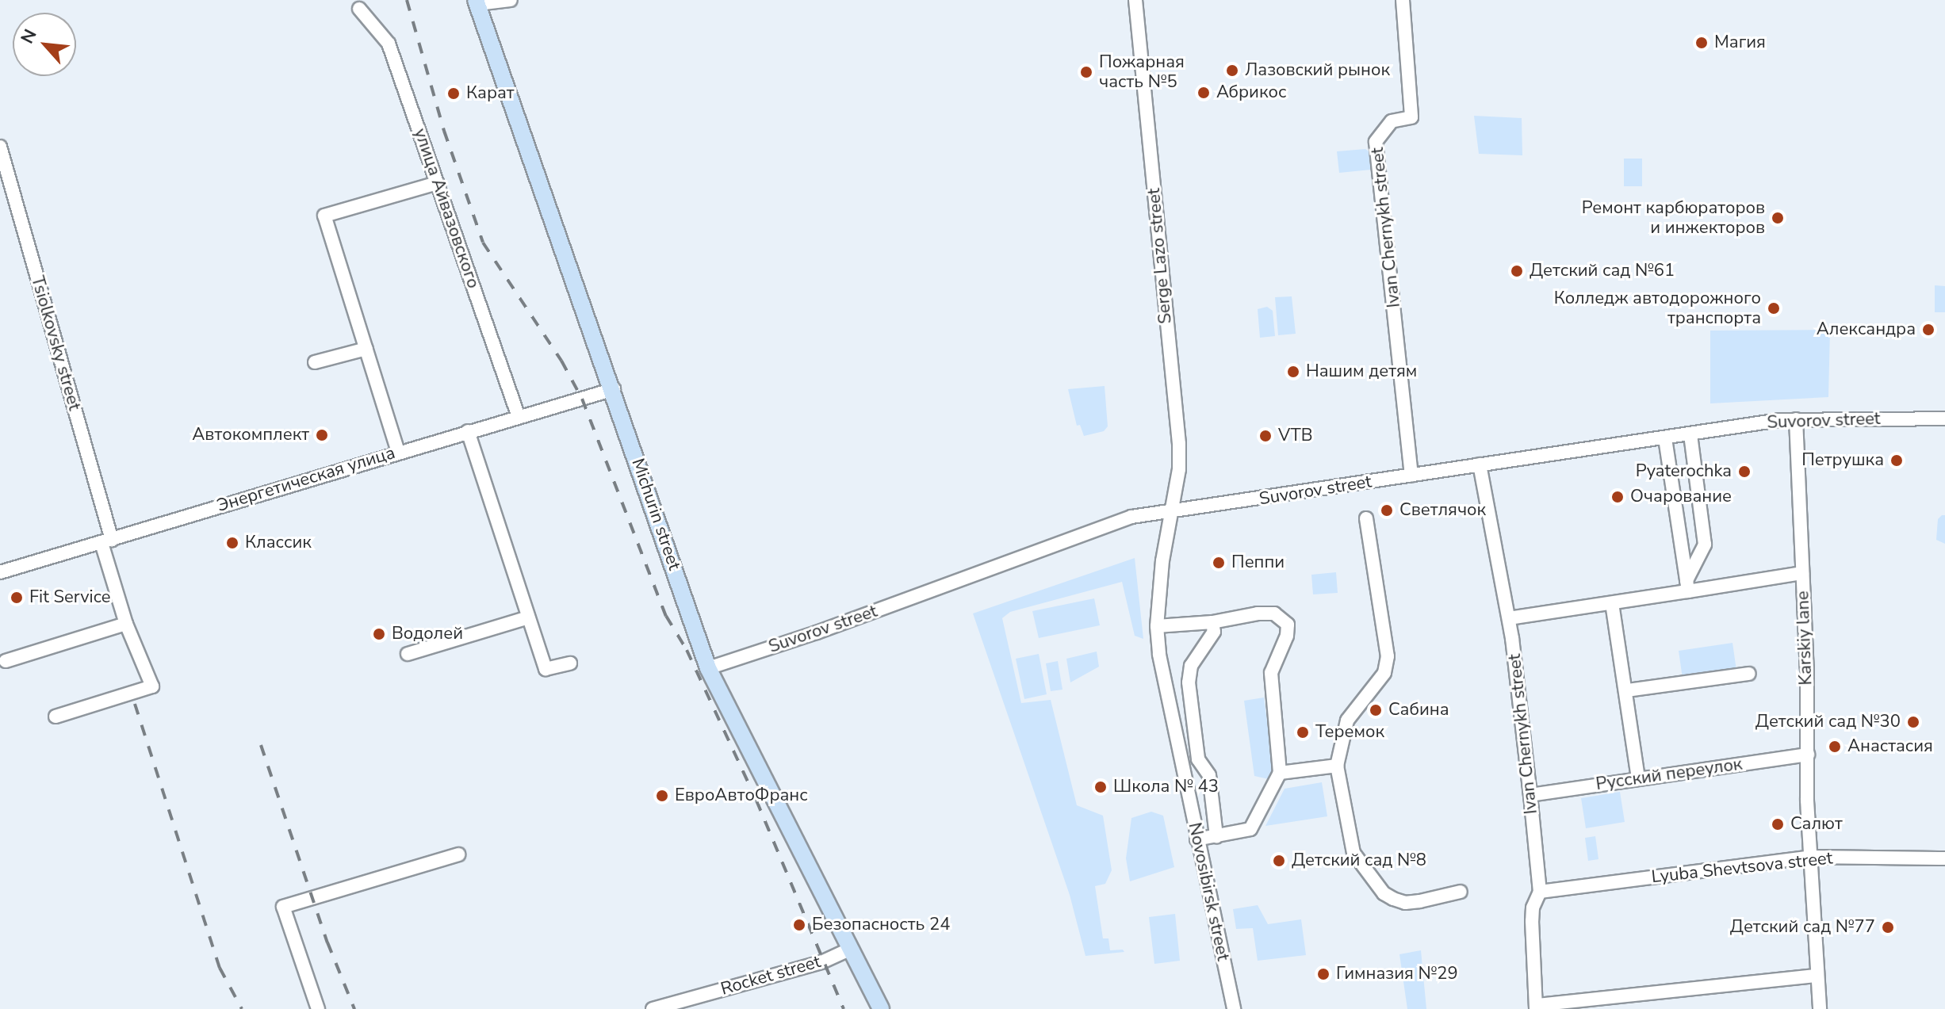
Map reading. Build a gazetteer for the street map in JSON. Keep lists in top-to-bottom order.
{
  "streets": {
    "main road": ["Michurin street"],
    "street": [
      "улица Айвазовского",
      "Ivan Chernykh street",
      "Serge Lazo street",
      "Tsiolkovsky street",
      "Suvorov street",
      "Энергетическая улица",
      "Karskiy lane",
      "Русский переулок",
      "Lyuba Shevtsova street",
      "Novosibirsk street",
      "Rocket street"
    ]
  },
  "crossings": [
    ["улица Айвазовского", "Энергетическая улица"],
    ["Ivan Chernykh street", "Suvorov street"],
    ["Ivan Chernykh street", "Русский переулок"],
    ["Ivan Chernykh street", "Lyuba Shevtsova street"],
    ["Serge Lazo street", "Suvorov street"],
    ["Serge Lazo street", "Novosibirsk street"],
    ["Tsiolkovsky street", "Энергетическая улица"],
    ["Suvorov street", "Michurin street"],
    ["Suvorov street", "Karskiy lane"],
    ["Suvorov street", "Novosibirsk street"],
    ["Энергетическая улица", "Michurin street"],
    ["Michurin street", "Rocket street"],
    ["Karskiy lane", "Русский переулок"],
    ["Karskiy lane", "Lyuba Shevtsova street"]
  ],
  "places": [
    "Магия",
    "Лазовский рынок",
    "Пожарная часть №5",
    "Абрикос",
    "Карат",
    "Ремонт карбюраторов и инжекторов",
    "Детский сад №61",
    "Колледж автодорожного транспорта",
    "Александра",
    "Нашим детям",
    "Автокомплект",
    "VTB",
    "Петрушка",
    "Pyaterochka",
    "Очарование",
    "Светлячок",
    "Классик",
    "Пеппи",
    "Fit Service",
    "Водолей",
    "Сабина",
    "Детский сад №30",
    "Теремок",
    "Анастасия",
    "Школа № 43",
    "ЕвроАвтоФранс",
    "Салют",
    "Детский сад №8",
    "Безопасность 24",
    "Детский сад №77",
    "Гимназия №29"
  ],
  "north": "top left"
}
